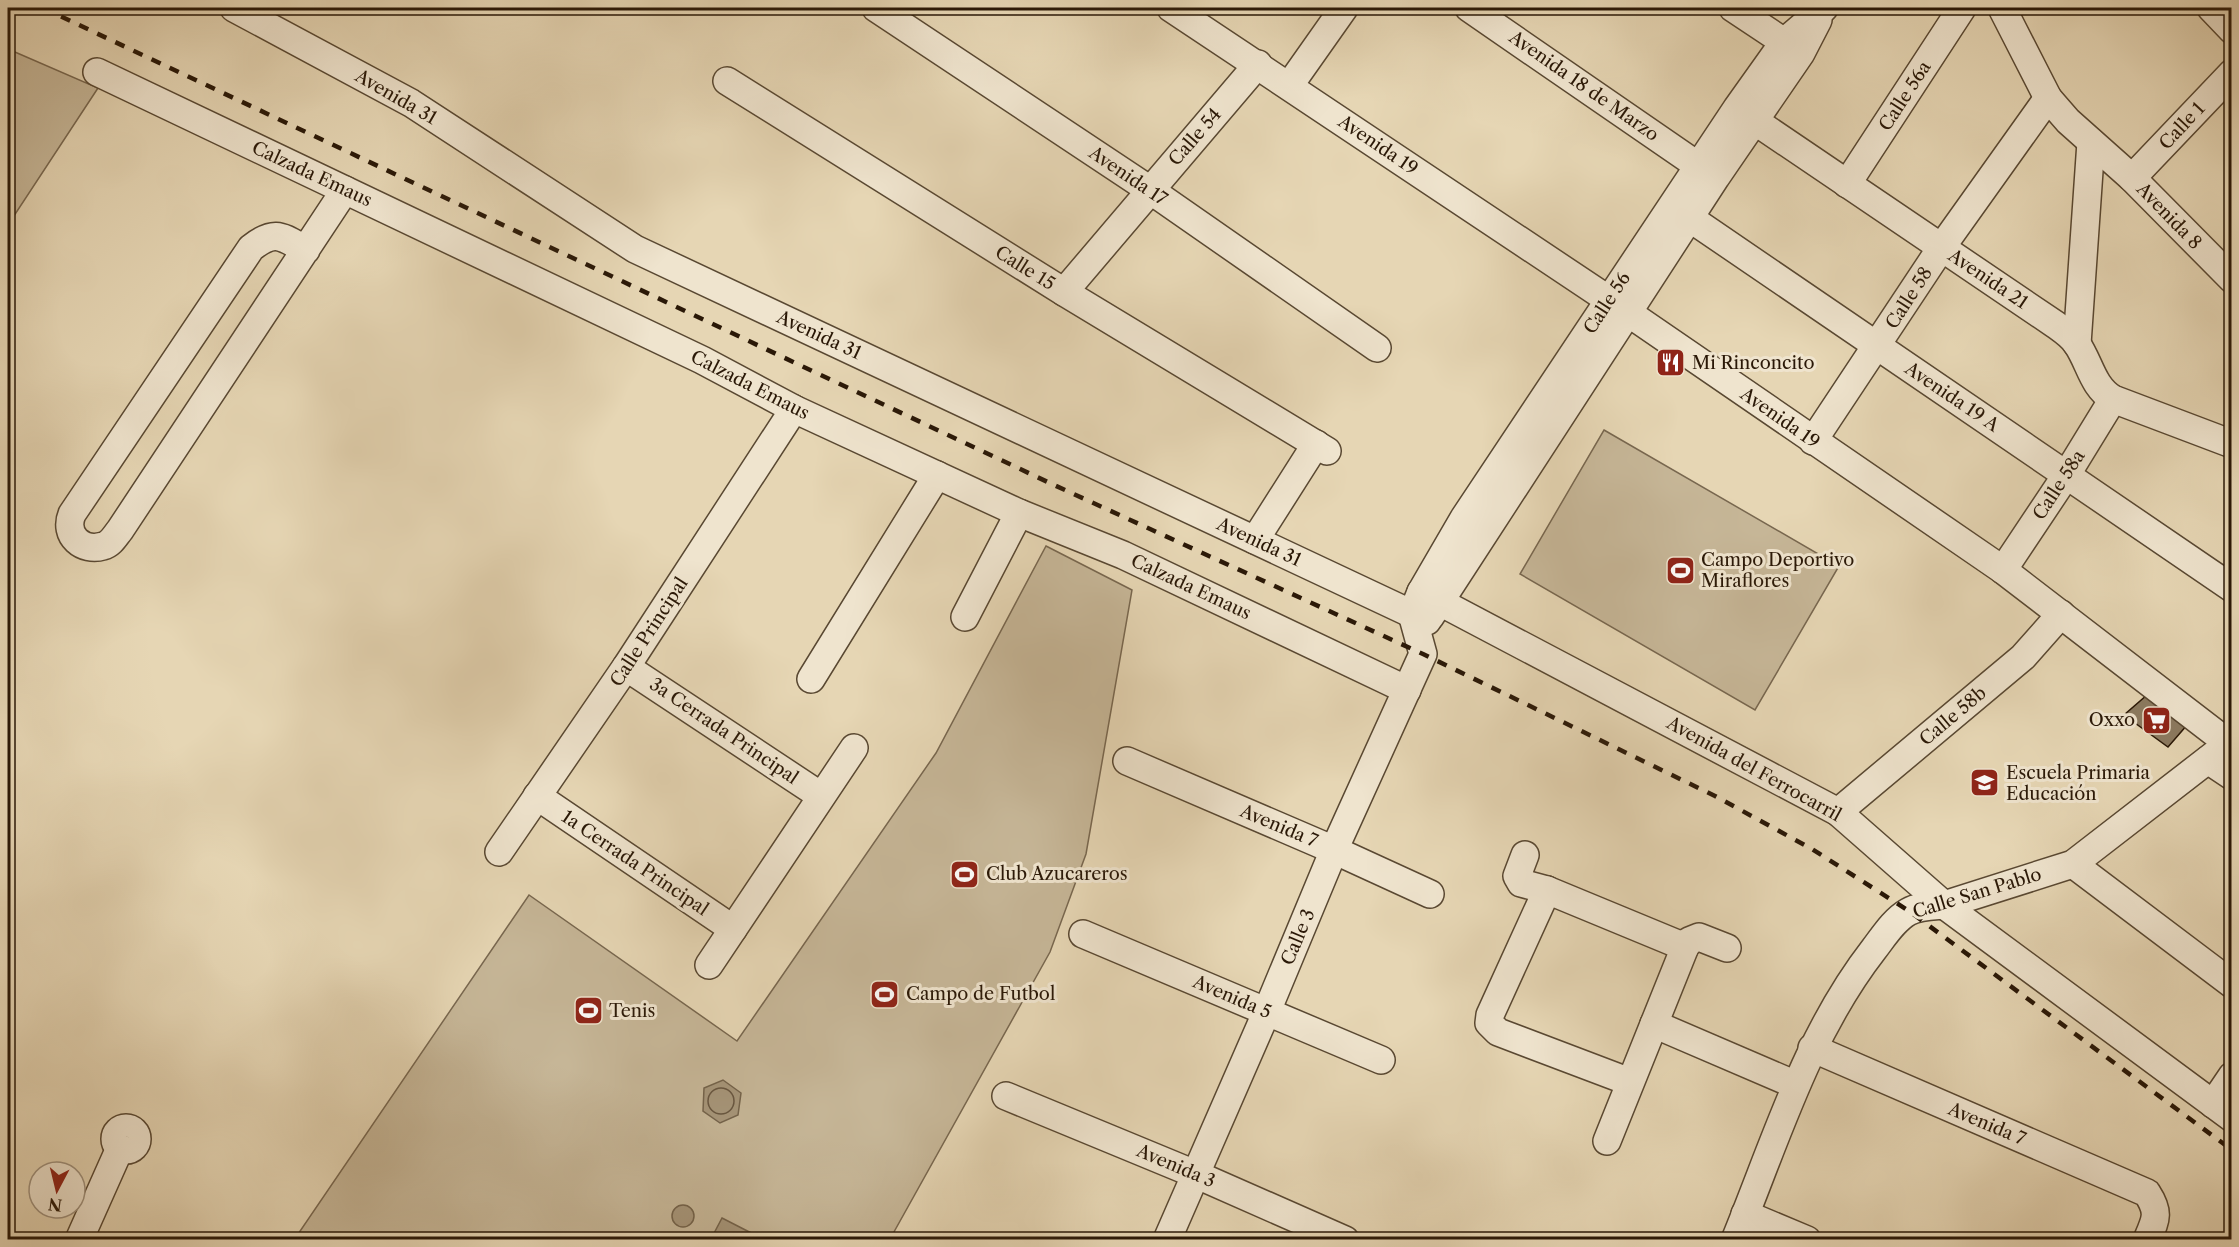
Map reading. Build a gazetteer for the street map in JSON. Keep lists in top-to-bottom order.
{
  "streets": {
    "street": [
      "Avenida 18 de Marzo",
      "Calle 56a",
      "Avenida 31",
      "Calle 1",
      "Calle 54",
      "Avenida 19",
      "Calzada Emaus",
      "Avenida 17",
      "Avenida 8",
      "Calle 15",
      "Avenida 21",
      "Calle 58",
      "Calle 56",
      "Avenida 19 A",
      "Calle 58a",
      "Calle Principal",
      "Calle 58b",
      "3a Cerrada Principal",
      "Avenida del Ferrocarril",
      "Avenida 7",
      "1a Cerrada Principal",
      "Calle San Pablo",
      "Calle 3",
      "Avenida 5",
      "Avenida 3"
    ]
  },
  "crossings": [
    ["Avenida 18 de Marzo", "Calle 56"],
    ["Calle 56a", "Avenida 21"],
    ["Avenida 31", "Calle 15"],
    ["Avenida 31", "Calle 56"],
    ["Avenida 31", "Avenida del Ferrocarril"],
    ["Avenida 31", "Calle 3"],
    ["Calle 1", "Avenida 8"],
    ["Calle 54", "Avenida 19"],
    ["Calle 54", "Avenida 17"],
    ["Calle 54", "Calle 15"],
    ["Avenida 19", "Calle 58"],
    ["Avenida 19", "Calle 56"],
    ["Avenida 19", "Calle 58a"],
    ["Avenida 19", "Calle 58b"],
    ["Avenida 19", "Calle San Pablo"],
    ["Calzada Emaus", "Calle Principal"],
    ["Calzada Emaus", "Calle 3"],
    ["Avenida 8", "Calle 58"],
    ["Avenida 21", "Calle 58"],
    ["Avenida 21", "Calle 56"],
    ["Avenida 21", "Calle 58a"],
    ["Calle 58", "Avenida 19 A"],
    ["Calle 56", "Avenida 19 A"],
    ["Calle 56", "Avenida del Ferrocarril"],
    ["Calle 56", "Calle 3"],
    ["Avenida 19 A", "Calle 58a"],
    ["Calle Principal", "3a Cerrada Principal"],
    ["Calle Principal", "1a Cerrada Principal"],
    ["Calle 58b", "Avenida del Ferrocarril"],
    ["Avenida del Ferrocarril", "Calle San Pablo"],
    ["Avenida del Ferrocarril", "Calle 3"],
    ["Avenida 7", "Calle San Pablo"],
    ["Avenida 7", "Calle 3"],
    ["Calle 3", "Avenida 5"],
    ["Calle 3", "Avenida 3"]
  ],
  "places": {
    "restaurant": ["Mi Rinconcito"],
    "sports": [
      "Campo Deportivo Miraflores",
      "Club Azucareros",
      "Campo de Futbol",
      "Tenis"
    ],
    "supermarket": ["Oxxo"],
    "school or university": ["Escuela Primaria Educación"]
  },
  "north": "bottom"
}
